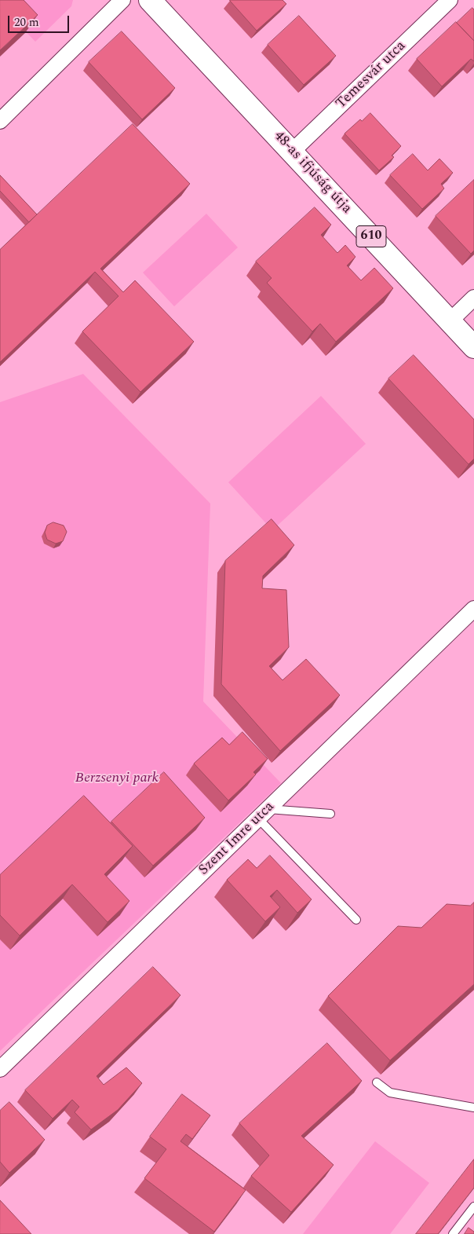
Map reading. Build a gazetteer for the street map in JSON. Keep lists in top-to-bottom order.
{
  "streets": {
    "main road": ["48-as ifjúság útja", "610"],
    "street": ["Temesvár utca", "Szent Imre utca"]
  },
  "crossings": [
    ["Temesvár utca", "48-as ifjúság útja"]
  ],
  "parks": ["Berzsenyi park"],
  "scale_bar": "20 m"
}
